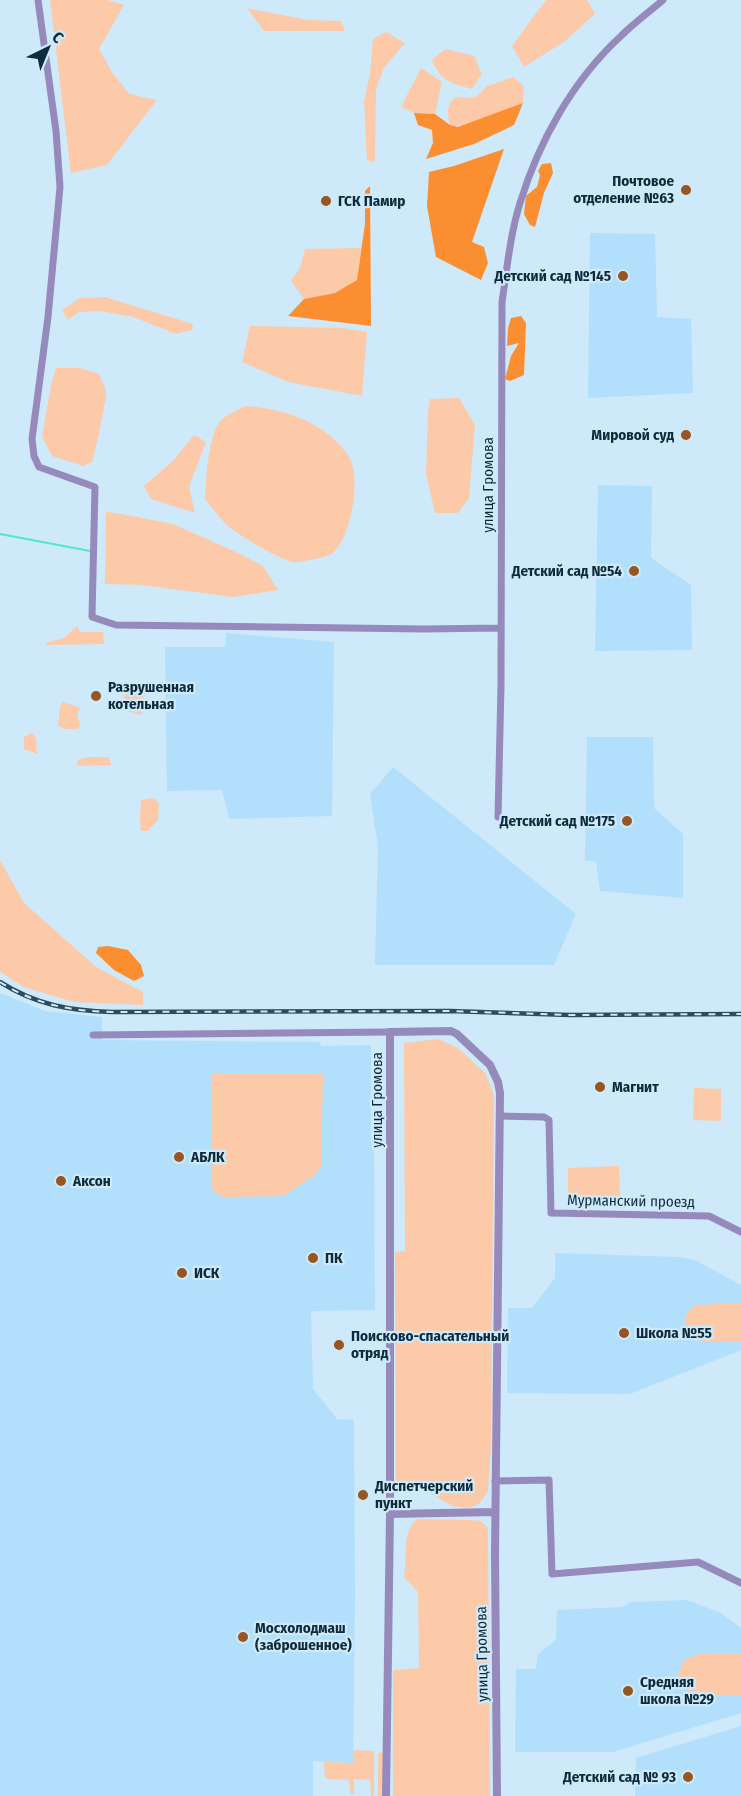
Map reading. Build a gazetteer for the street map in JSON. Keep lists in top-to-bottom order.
{
  "streets": {
    "street": ["улица Громова", "Мурманский проезд"]
  },
  "crossings": [
    ["улица Громова", "Мурманский проезд"]
  ],
  "places": [
    "Почтовое отделение №63",
    "ГСК Памир",
    "Детский сад №145",
    "Мировой суд",
    "Детский сад №54",
    "Разрушенная котельная",
    "Детский сад №175",
    "Магнит",
    "АБЛК",
    "Аксон",
    "ПК",
    "ИСК",
    "Школа №55",
    "Поисково-спасательный отряд",
    "Диспетчерский пункт",
    "Мосхолодмаш (заброшенное)",
    "Средняя школа №29",
    "Детский сад № 93"
  ],
  "north": "top right"
}
